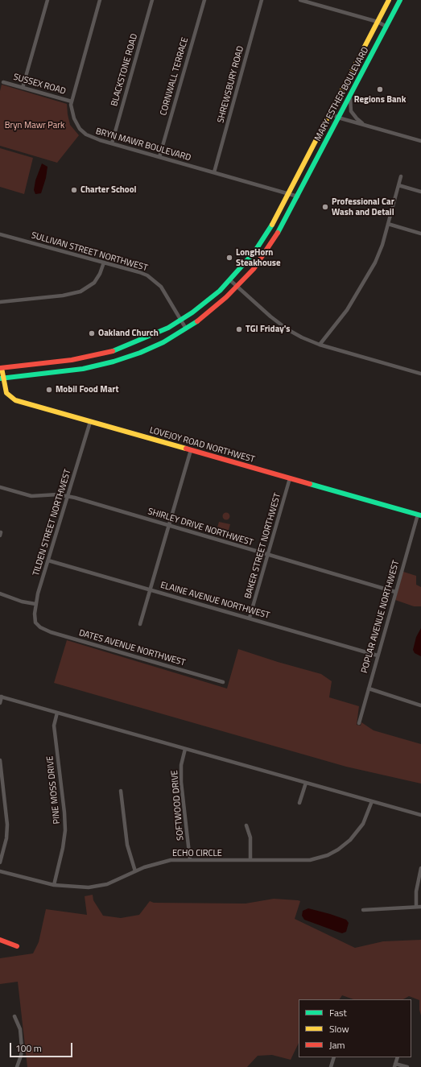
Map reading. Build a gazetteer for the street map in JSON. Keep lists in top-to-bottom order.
{
  "streets": {
    "main road": ["MARY ESTHER BOULEVARD", "LOVEJOY ROAD NORTHWEST"],
    "street": [
      "BLACKSTONE ROAD",
      "CORNWALL TERRACE",
      "SUSSEX ROAD",
      "SHREWSBURY ROAD",
      "BRYN MAWR BOULEVARD",
      "SULLIVAN STREET NORTHWEST",
      "TILDEN STREET NORTHWEST",
      "SHIRLEY DRIVE NORTHWEST",
      "BAKER STREET NORTHWEST",
      "ELAINE AVENUE NORTHWEST",
      "POPLAR AVENUE NORTHWEST",
      "DATES AVENUE NORTHWEST",
      "PINE MOSS DRIVE",
      "SOFTWOOD DRIVE",
      "ECHO CIRCLE"
    ]
  },
  "crossings": [
    ["BLACKSTONE ROAD", "BRYN MAWR BOULEVARD"],
    ["CORNWALL TERRACE", "BRYN MAWR BOULEVARD"],
    ["SUSSEX ROAD", "BRYN MAWR BOULEVARD"],
    ["SHREWSBURY ROAD", "BRYN MAWR BOULEVARD"],
    ["MARY ESTHER BOULEVARD", "BRYN MAWR BOULEVARD"],
    ["MARY ESTHER BOULEVARD", "SULLIVAN STREET NORTHWEST"],
    ["MARY ESTHER BOULEVARD", "LOVEJOY ROAD NORTHWEST"],
    ["LOVEJOY ROAD NORTHWEST", "TILDEN STREET NORTHWEST"],
    ["LOVEJOY ROAD NORTHWEST", "BAKER STREET NORTHWEST"],
    ["LOVEJOY ROAD NORTHWEST", "POPLAR AVENUE NORTHWEST"],
    ["TILDEN STREET NORTHWEST", "SHIRLEY DRIVE NORTHWEST"],
    ["TILDEN STREET NORTHWEST", "ELAINE AVENUE NORTHWEST"],
    ["TILDEN STREET NORTHWEST", "DATES AVENUE NORTHWEST"],
    ["SHIRLEY DRIVE NORTHWEST", "BAKER STREET NORTHWEST"],
    ["SHIRLEY DRIVE NORTHWEST", "POPLAR AVENUE NORTHWEST"],
    ["BAKER STREET NORTHWEST", "ELAINE AVENUE NORTHWEST"],
    ["ELAINE AVENUE NORTHWEST", "POPLAR AVENUE NORTHWEST"],
    ["PINE MOSS DRIVE", "ECHO CIRCLE"],
    ["SOFTWOOD DRIVE", "ECHO CIRCLE"]
  ],
  "parks": ["Bryn Mawr Park"],
  "places": [
    "Regions Bank",
    "Charter School",
    "Professional Car Wash and Detail",
    "LongHorn Steakhouse",
    "TGI Friday's",
    "Oakland Church",
    "Mobil Food Mart"
  ],
  "legend": ["Fast", "Slow", "Jam"],
  "scale_bar": "100 m"
}
